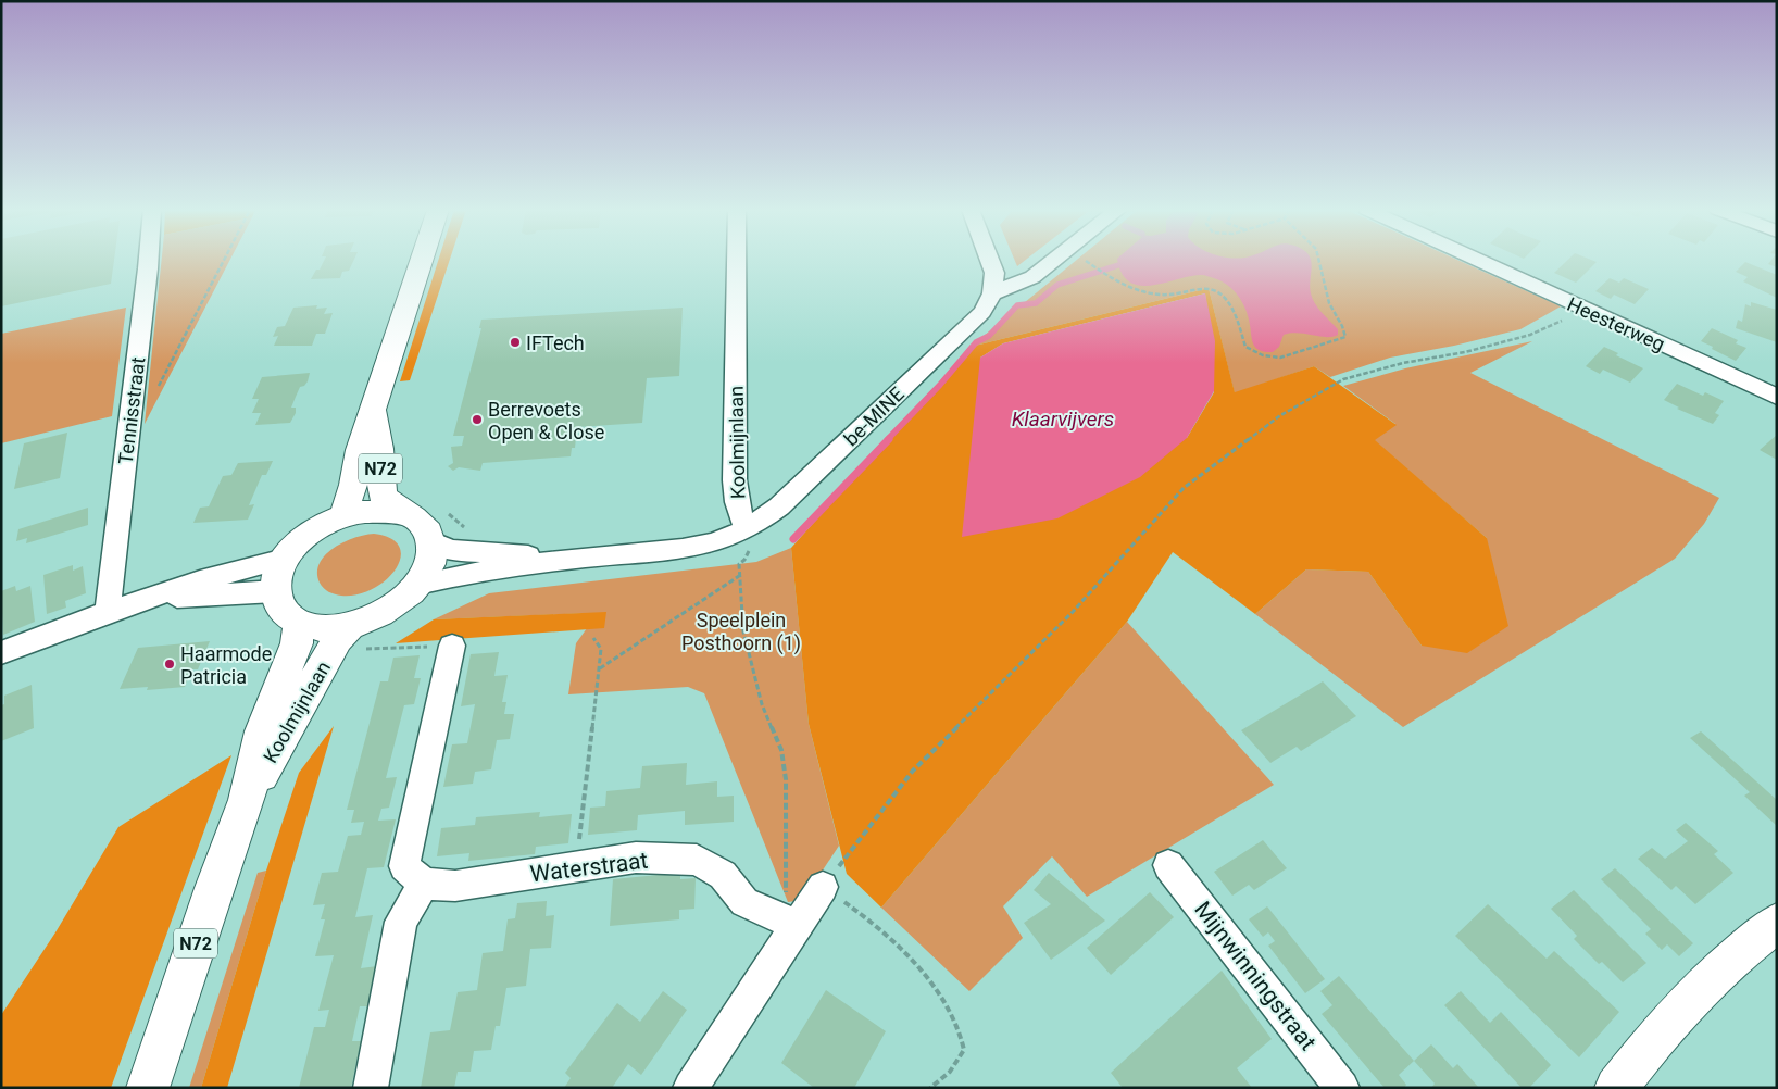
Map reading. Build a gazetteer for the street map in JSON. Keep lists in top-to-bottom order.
{
  "streets": {
    "main road": ["Koolmijnlaan", "N72"],
    "street": [
      "Heesterweg",
      "Tennisstraat",
      "be-MINE",
      "Waterstraat",
      "Mijnwinningstraat"
    ]
  },
  "crossings": [
    ["be-MINE", "Koolmijnlaan"],
    ["Koolmijnlaan", "N72"]
  ],
  "water": ["Klaarvijvers"],
  "parks": ["Speelplein Posthoorn (1)"],
  "places": ["IFTech", "Berrevoets Open & Close", "Haarmode Patricia"]
}
